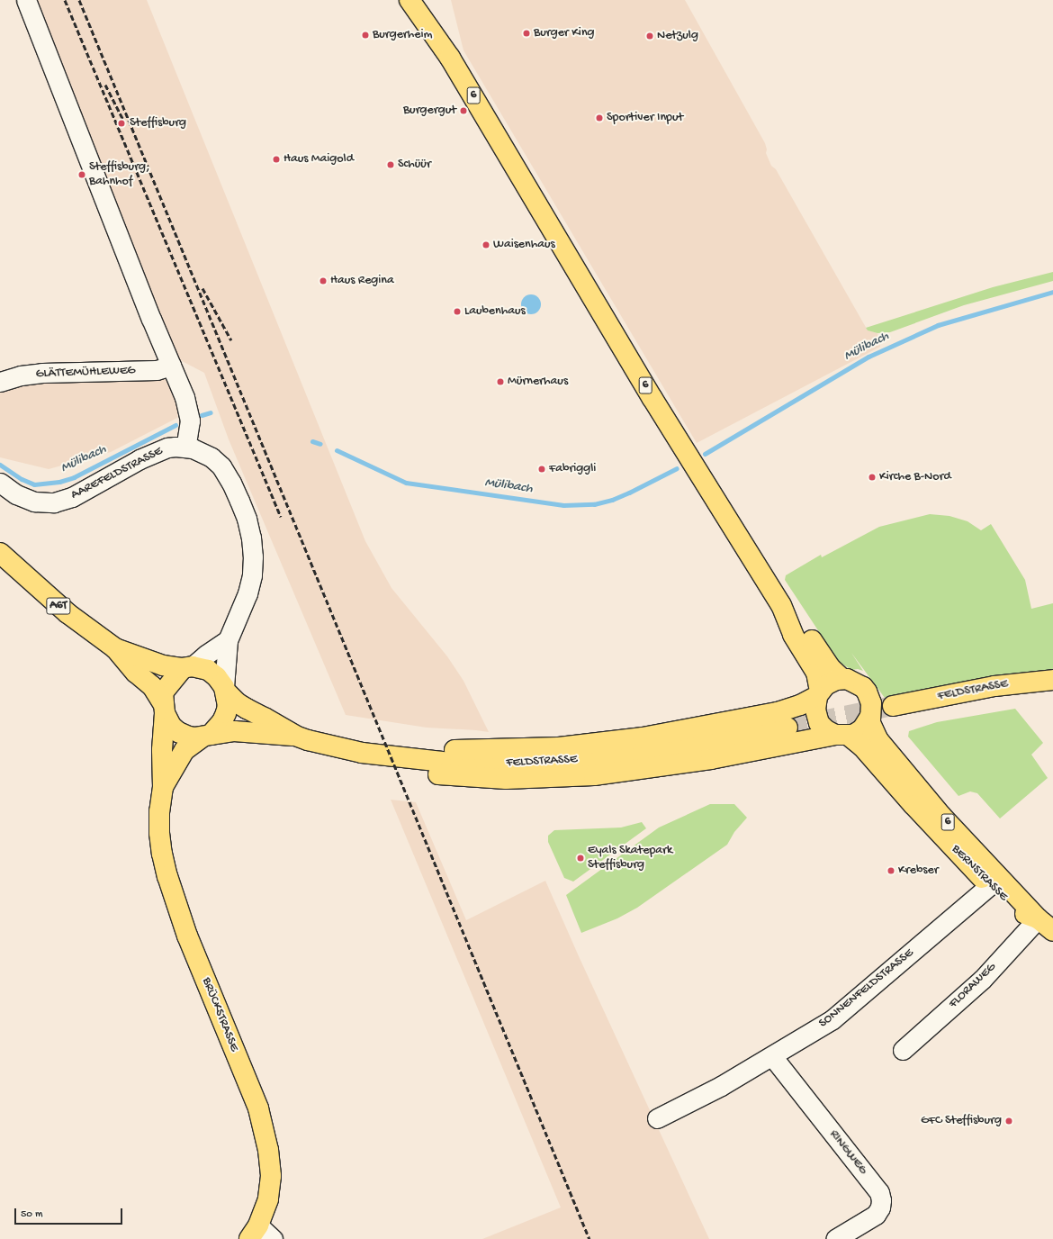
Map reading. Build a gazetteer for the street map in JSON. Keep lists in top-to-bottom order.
{
  "streets": {
    "main road": [
      "6",
      "A6T",
      "FELDSTRASSE",
      "BERNSTRASSE",
      "BRÜCKSTRASSE"
    ],
    "street": [
      "GLÄTTEMÜHLEWEG",
      "AAREFELDSTRASSE",
      "FLORAWEG",
      "SONNENFELDSTRASSE",
      "RINGWEG"
    ]
  },
  "crossings": [
    ["6", "BERNSTRASSE"],
    ["6", "FLORAWEG"],
    ["AAREFELDSTRASSE", "A6T"],
    ["AAREFELDSTRASSE", "FELDSTRASSE"],
    ["AAREFELDSTRASSE", "BRÜCKSTRASSE"],
    ["A6T", "FELDSTRASSE"],
    ["A6T", "BRÜCKSTRASSE"],
    ["FELDSTRASSE", "BRÜCKSTRASSE"],
    ["BERNSTRASSE", "FLORAWEG"],
    ["BERNSTRASSE", "SONNENFELDSTRASSE"],
    ["SONNENFELDSTRASSE", "RINGWEG"]
  ],
  "water": ["Mülibach"],
  "places": [
    "Burger King",
    "Burgerheim",
    "Netzulg",
    "Burgergut",
    "Sportiver Input",
    "Steffisburg",
    "Haus Maigold",
    "Schüür",
    "Steffisburg, Bahnhof",
    "Waisenhaus",
    "Haus Regina",
    "Laubenhaus",
    "Mürnerhaus",
    "Fabriggli",
    "Kirche B-Nord",
    "Eyals Skatepark Steffisburg",
    "Krebser",
    "GFC Steffisburg"
  ],
  "scale_bar": "50 m"
}
